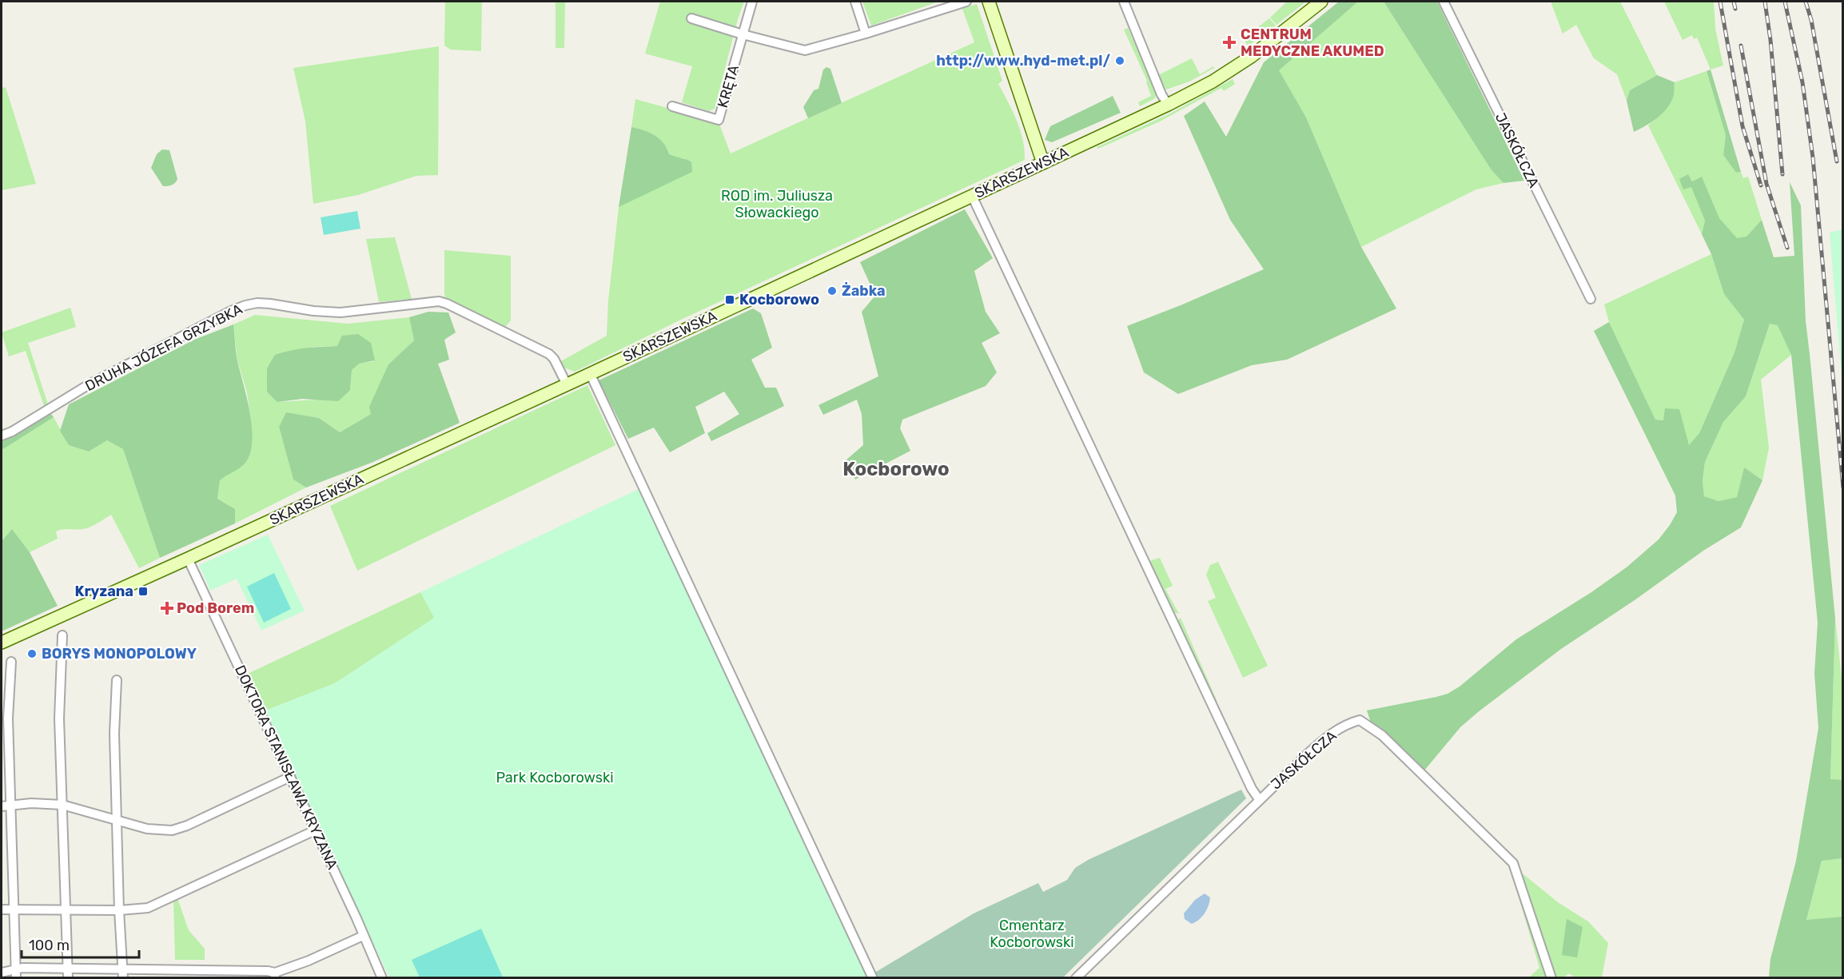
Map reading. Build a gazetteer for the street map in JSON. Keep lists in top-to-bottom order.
{
  "streets": {
    "main road": ["SKARSZEWSKA"],
    "street": [
      "KRĘTA",
      "JASKÓŁCZA",
      "DRUHA JÓZEFA GRZYBKA",
      "DOKTORA STANISŁAWA KRYZANA"
    ]
  },
  "crossings": [
    ["SKARSZEWSKA", "DRUHA JÓZEFA GRZYBKA"],
    ["SKARSZEWSKA", "DOKTORA STANISŁAWA KRYZANA"]
  ],
  "districts": ["Kocborowo"],
  "parks": ["ROD im. Juliusza Słowackiego", "Park Kocborowski", "Cmentarz Kocborowski"],
  "places": {
    "health": ["CENTRUM MEDYCZNE AKUMED", "Pod Borem"],
    "other": ["http://www.hyd-met.pl/", "Żabka", "BORYS MONOPOLOWY"],
    "transit": ["Kocborowo", "Kryzana"]
  },
  "scale_bar": "100 m"
}
